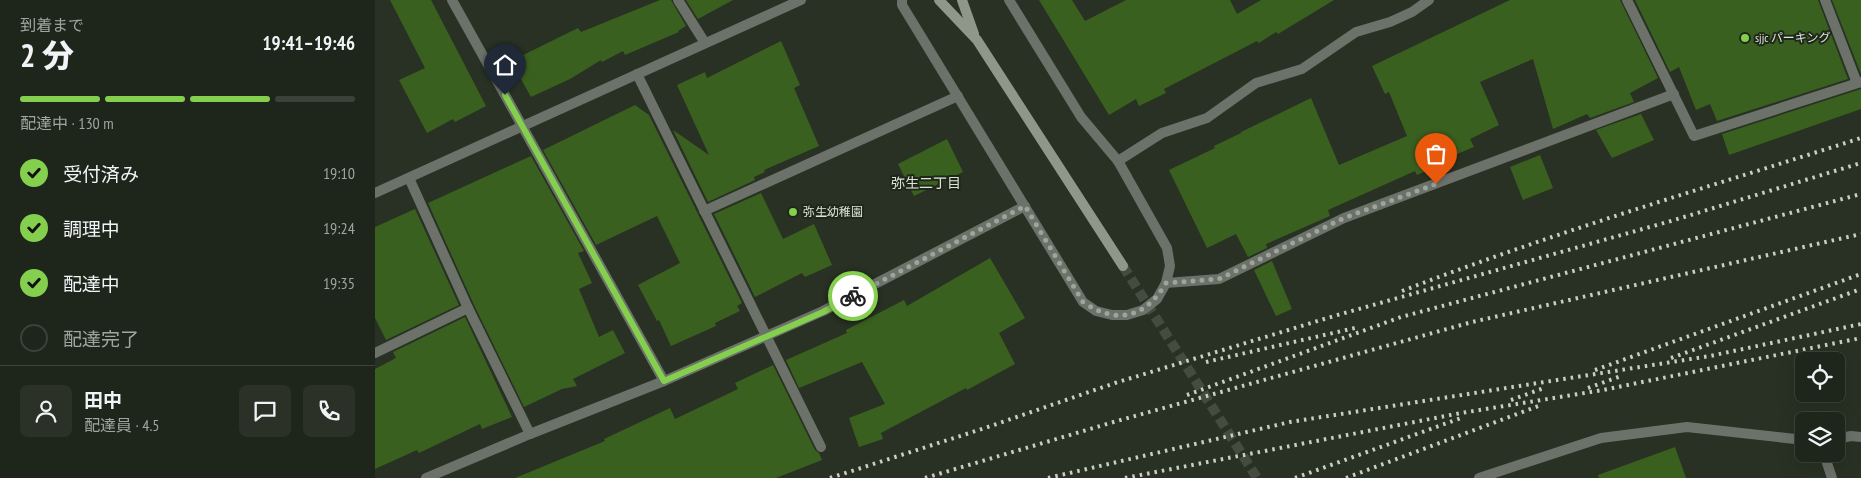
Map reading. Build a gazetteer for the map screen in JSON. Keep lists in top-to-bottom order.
{
  "districts": ["弥生二丁目"],
  "places": ["sjjc パーキング", "弥生幼稚園"],
  "page": {
    "heading": ["2 分", "到着まで", "19:41–19:46"],
    "panel": ["田中", "配達員 · 4.5"],
    "bar": "配達中 · 130 m",
    "list": [
      ["受付済み", "19:10"],
      ["調理中", "19:24"],
      ["配達中", "19:35"],
      "配達完了"
    ]
  }
}
